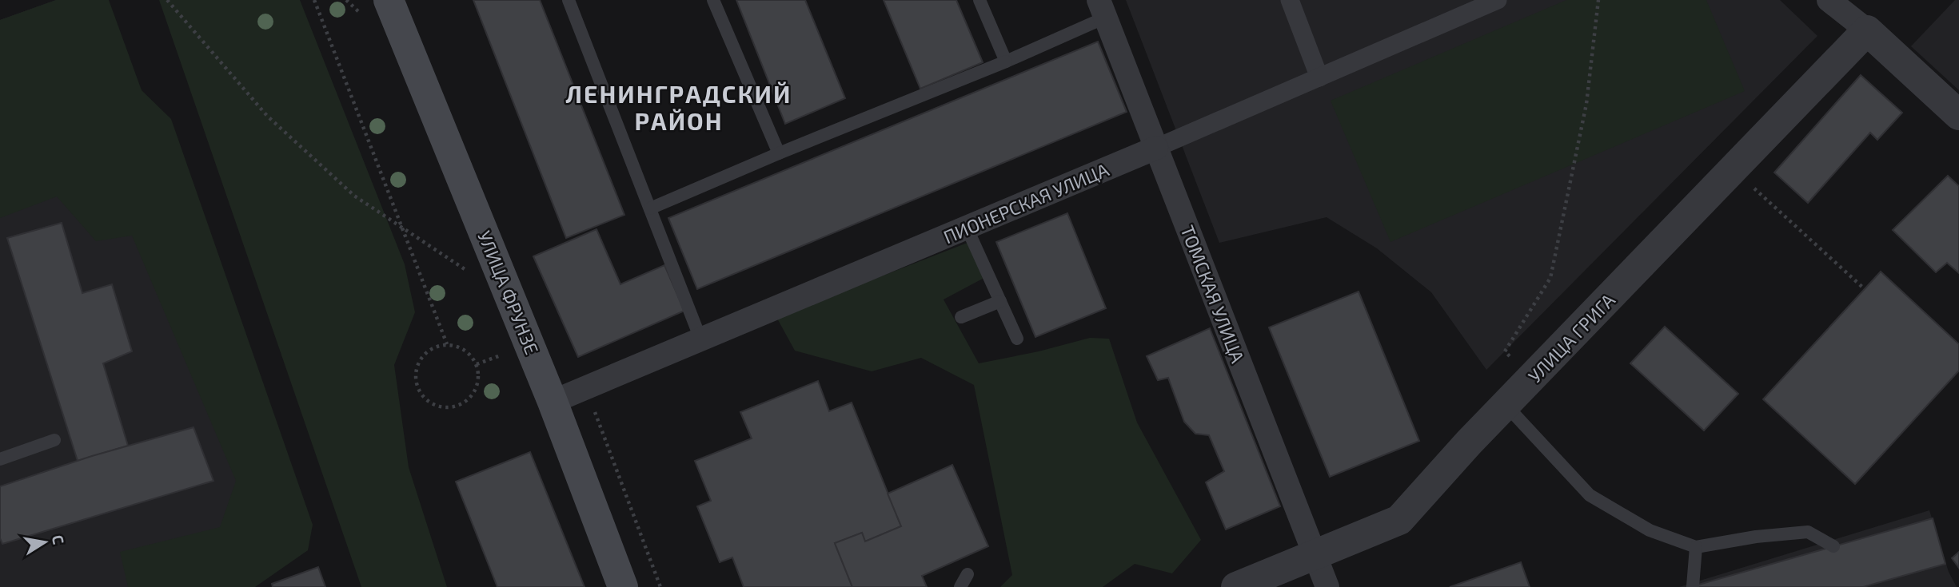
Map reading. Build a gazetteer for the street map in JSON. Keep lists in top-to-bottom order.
{
  "streets": {
    "main road": ["УЛИЦА ФРУНЗЕ"],
    "street": ["ПИОНЕРСКАЯ УЛИЦА", "ТОМСКАЯ УЛИЦА", "УЛИЦА ГРИГА"]
  },
  "crossings": [
    ["ПИОНЕРСКАЯ УЛИЦА", "УЛИЦА ФРУНЗЕ"],
    ["ПИОНЕРСКАЯ УЛИЦА", "ТОМСКАЯ УЛИЦА"],
    ["ТОМСКАЯ УЛИЦА", "УЛИЦА ГРИГА"]
  ],
  "districts": ["ЛЕНИНГРАДСКИЙ РАЙОН"],
  "north": "right"
}
